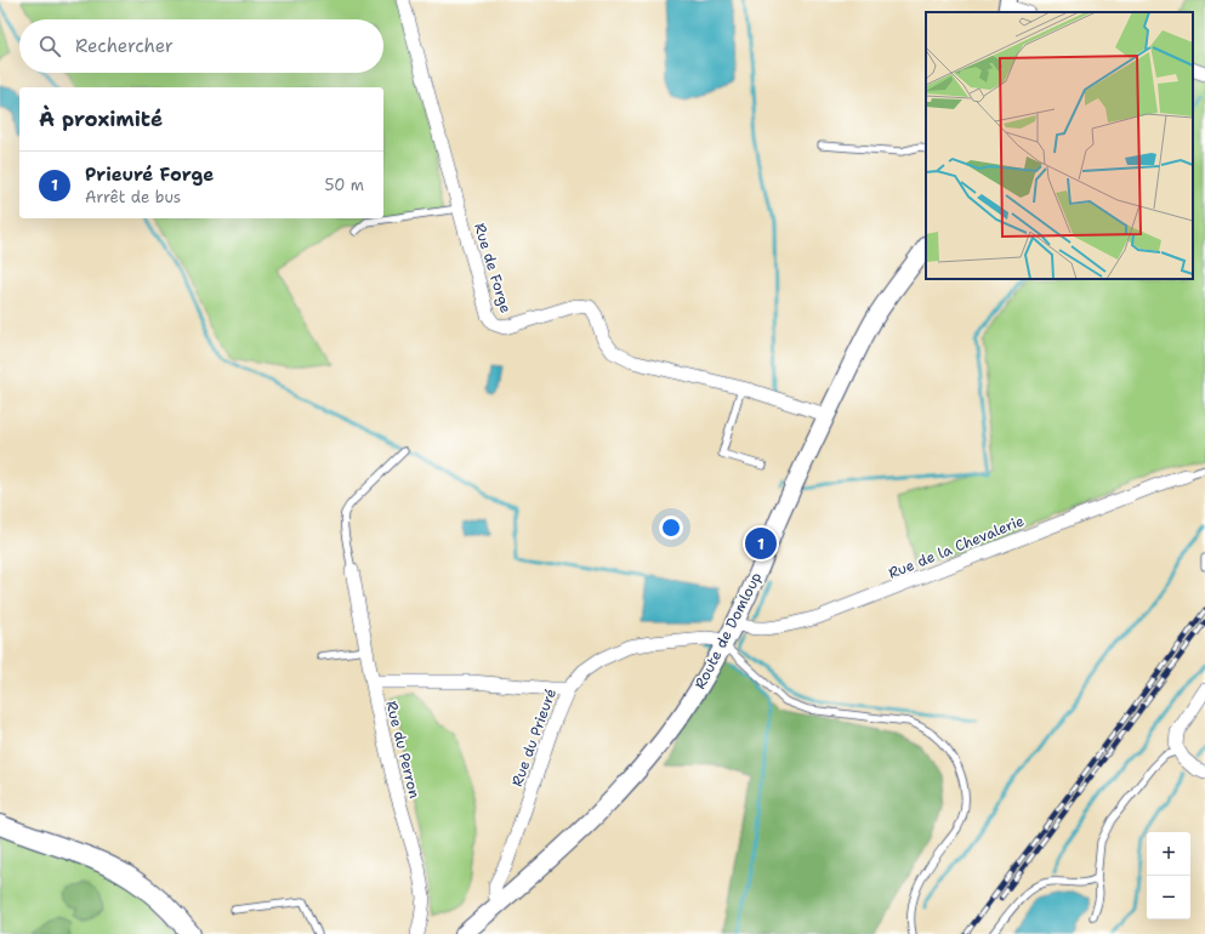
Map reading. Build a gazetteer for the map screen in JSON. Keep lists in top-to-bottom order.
{
  "streets": {
    "street": [
      "Rue de Forge",
      "Rue de la Chevalerie",
      "Route de Domloup",
      "Rue du Prieuré",
      "Rue du Perron"
    ]
  },
  "crossings": [
    ["Rue de Forge", "Route de Domloup"],
    ["Rue de la Chevalerie", "Route de Domloup"],
    ["Route de Domloup", "Rue du Prieuré"]
  ],
  "page": {
    "search": "Rechercher",
    "heading": "À proximité",
    "list": [
      {
        "mark": "1",
        "name": "Prieuré Forge",
        "note": "Arrêt de bus",
        "value": "50 m"
      }
    ],
    "pins": "1",
    "map_buttons": ["+", "−"]
  }
}
